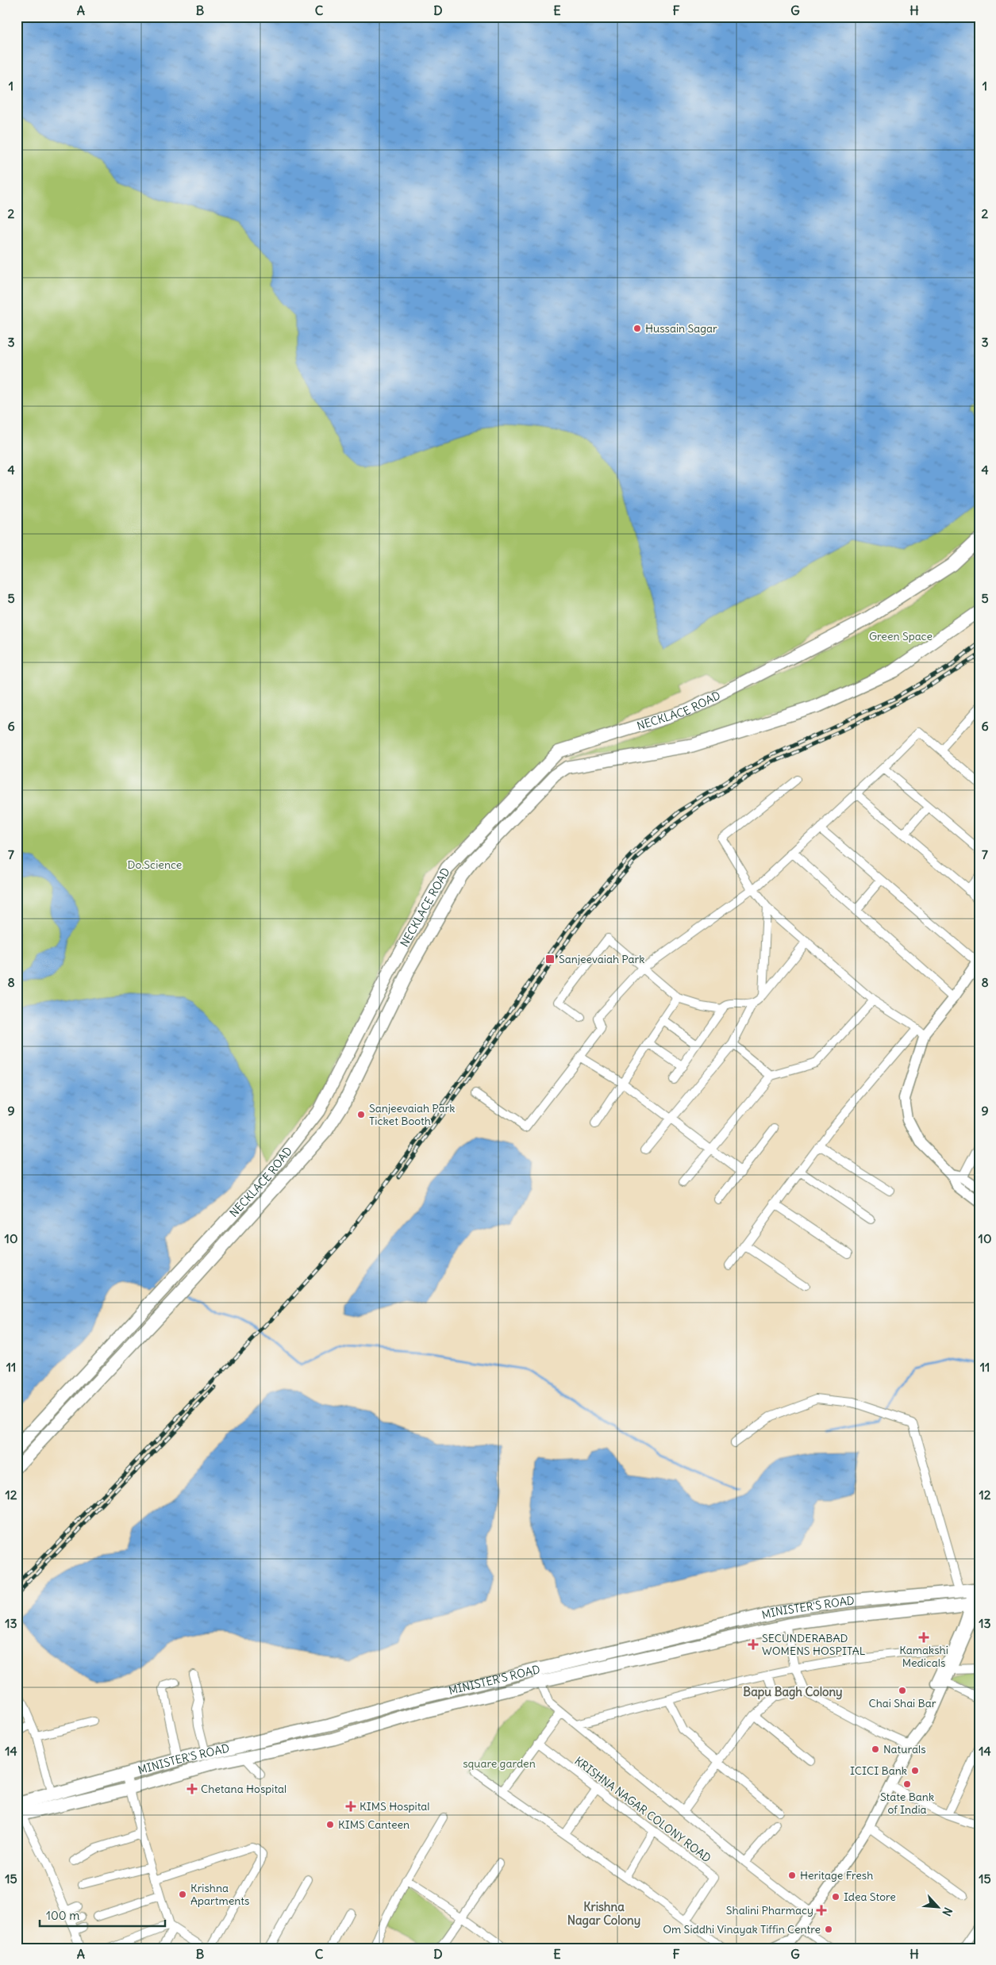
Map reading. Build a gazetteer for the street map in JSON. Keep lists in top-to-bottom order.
{
  "streets": {
    "main road": ["NECKLACE ROAD", "MINISTER'S ROAD"],
    "street": ["KRISHNA NAGAR COLONY ROAD"]
  },
  "districts": ["Bapu Bagh Colony", "Krishna Nagar Colony"],
  "parks": ["Green Space", "Do.Science", "square garden"],
  "places": {
    "other": [
      "Hussain Sagar",
      "Sanjeevaiah Park Ticket Booth",
      "Chai Shai Bar",
      "Naturals",
      "ICICI Bank",
      "State Bank of India",
      "KIMS Canteen",
      "Heritage Fresh",
      "Krishna Apartments",
      "Idea Store",
      "Om Siddhi Vinayak Tiffin Centre"
    ],
    "transit": ["Sanjeevaiah Park"],
    "health": [
      "Kamakshi Medicals",
      "SECUNDERABAD WOMENS HOSPITAL",
      "Chetana Hospital",
      "KIMS Hospital",
      "Shalini Pharmacy"
    ]
  },
  "scale_bar": "100 m",
  "north": "bottom right",
  "grid": {
    "columns": [
      "A",
      "B",
      "C",
      "D",
      "E",
      "F",
      "G",
      "H"
    ],
    "rows": [
      "1",
      "2",
      "3",
      "4",
      "5",
      "6",
      "7",
      "8",
      "9",
      "10",
      "11",
      "12",
      "13",
      "14",
      "15"
    ]
  }
}
